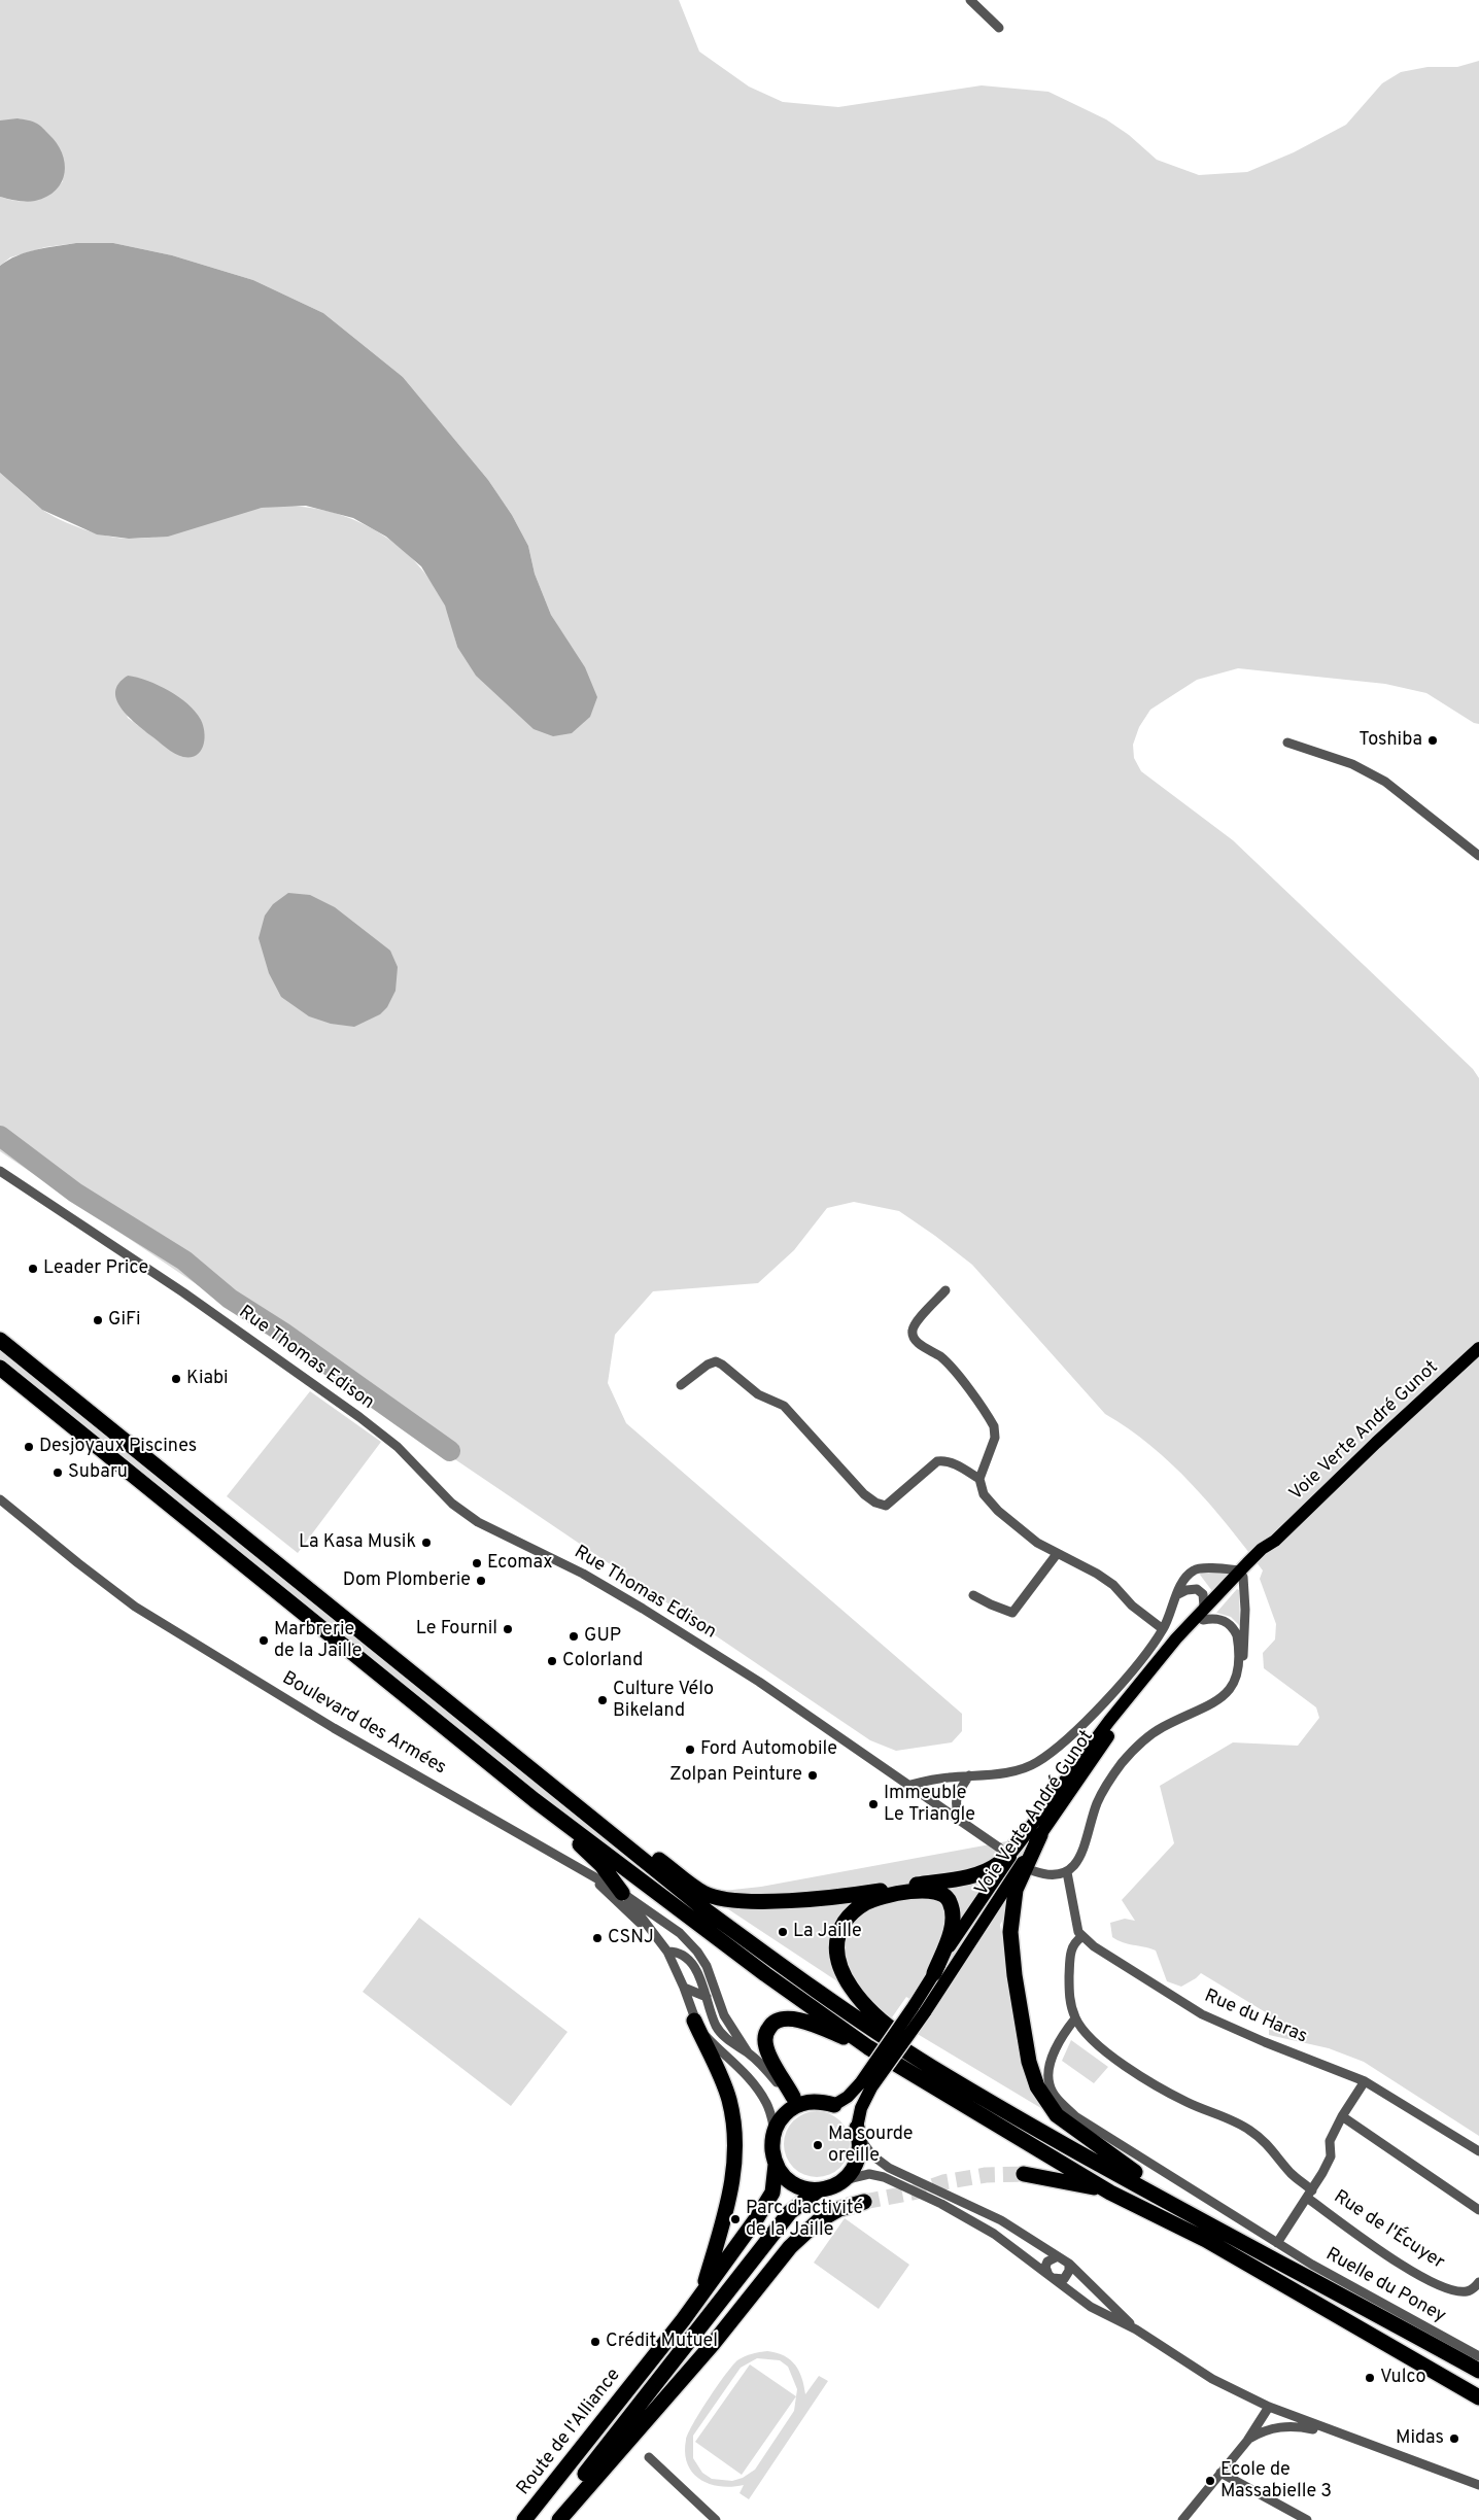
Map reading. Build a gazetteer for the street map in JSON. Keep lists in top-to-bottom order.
{
  "streets": {
    "highway": ["Route de l'Alliance"],
    "main road": ["Voie Verte André Gunot"],
    "street": [
      "Rue Thomas Edison",
      "Boulevard des Armées",
      "Rue du Haras",
      "Rue de l'Écuyer",
      "Ruelle du Poney"
    ]
  },
  "crossings": [
    ["Rue de l'Écuyer", "Ruelle du Poney"]
  ],
  "places": [
    "Toshiba",
    "Leader Price",
    "GiFi",
    "Kiabi",
    "Desjoyaux Piscines",
    "Subaru",
    "La Kasa Musik",
    "Ecomax",
    "Dom Plomberie",
    "Le Fournil",
    "GUP",
    "Marbrerie de la Jaille",
    "Colorland",
    "Culture Vélo Bikeland",
    "Ford Automobile",
    "Zolpan Peinture",
    "Immeuble Le Triangle",
    "La Jaille",
    "CSNJ",
    "Ma sourde oreille",
    "Parc d'activité de la Jaille",
    "Crédit Mutuel",
    "Vulco",
    "Midas",
    "Ecole de Massabielle 3"
  ]
}
